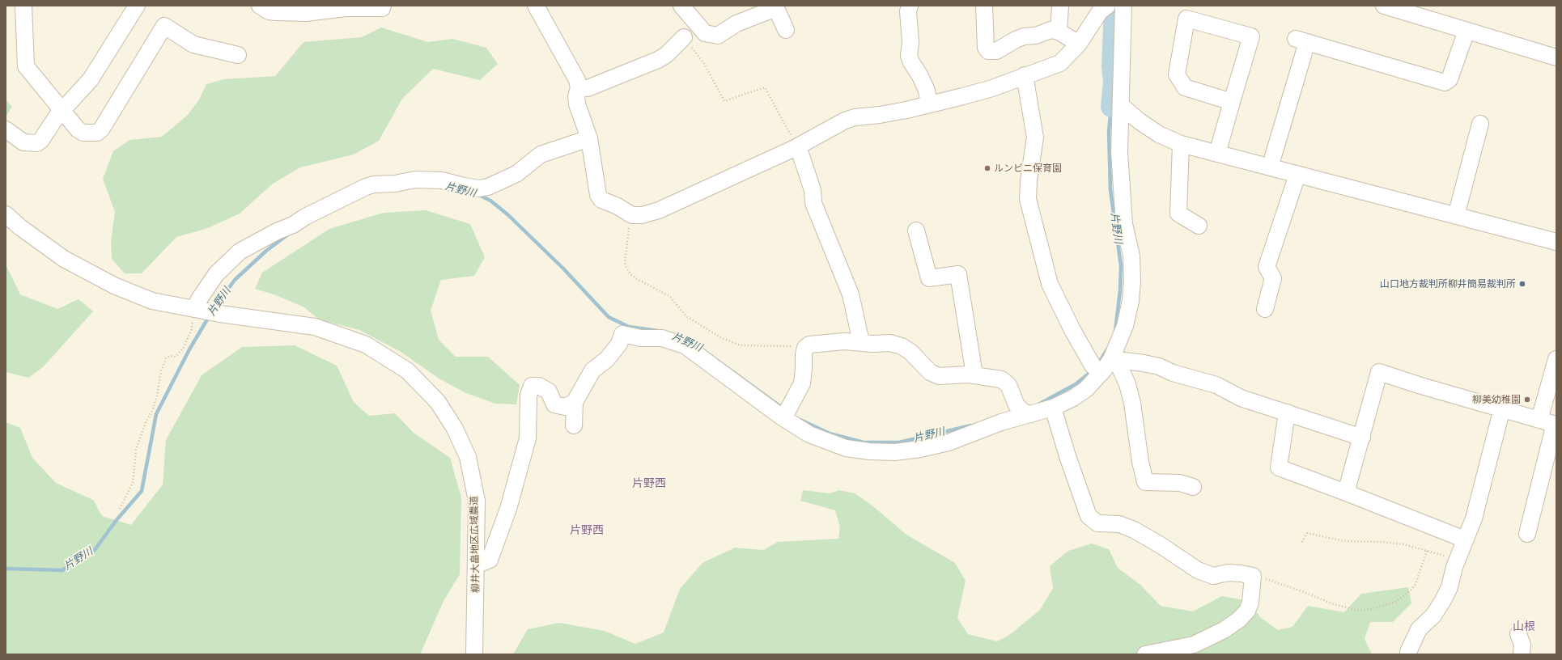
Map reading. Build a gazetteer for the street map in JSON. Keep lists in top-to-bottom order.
{
  "streets": {
    "street": ["柳井大畠地区広域農道"]
  },
  "districts": ["片野西", "片野西", "山根"],
  "water": ["片野川"],
  "places": ["ルンビニ保育園", "山口地方裁判所柳井簡易裁判所", "柳美幼稚園"]
}
